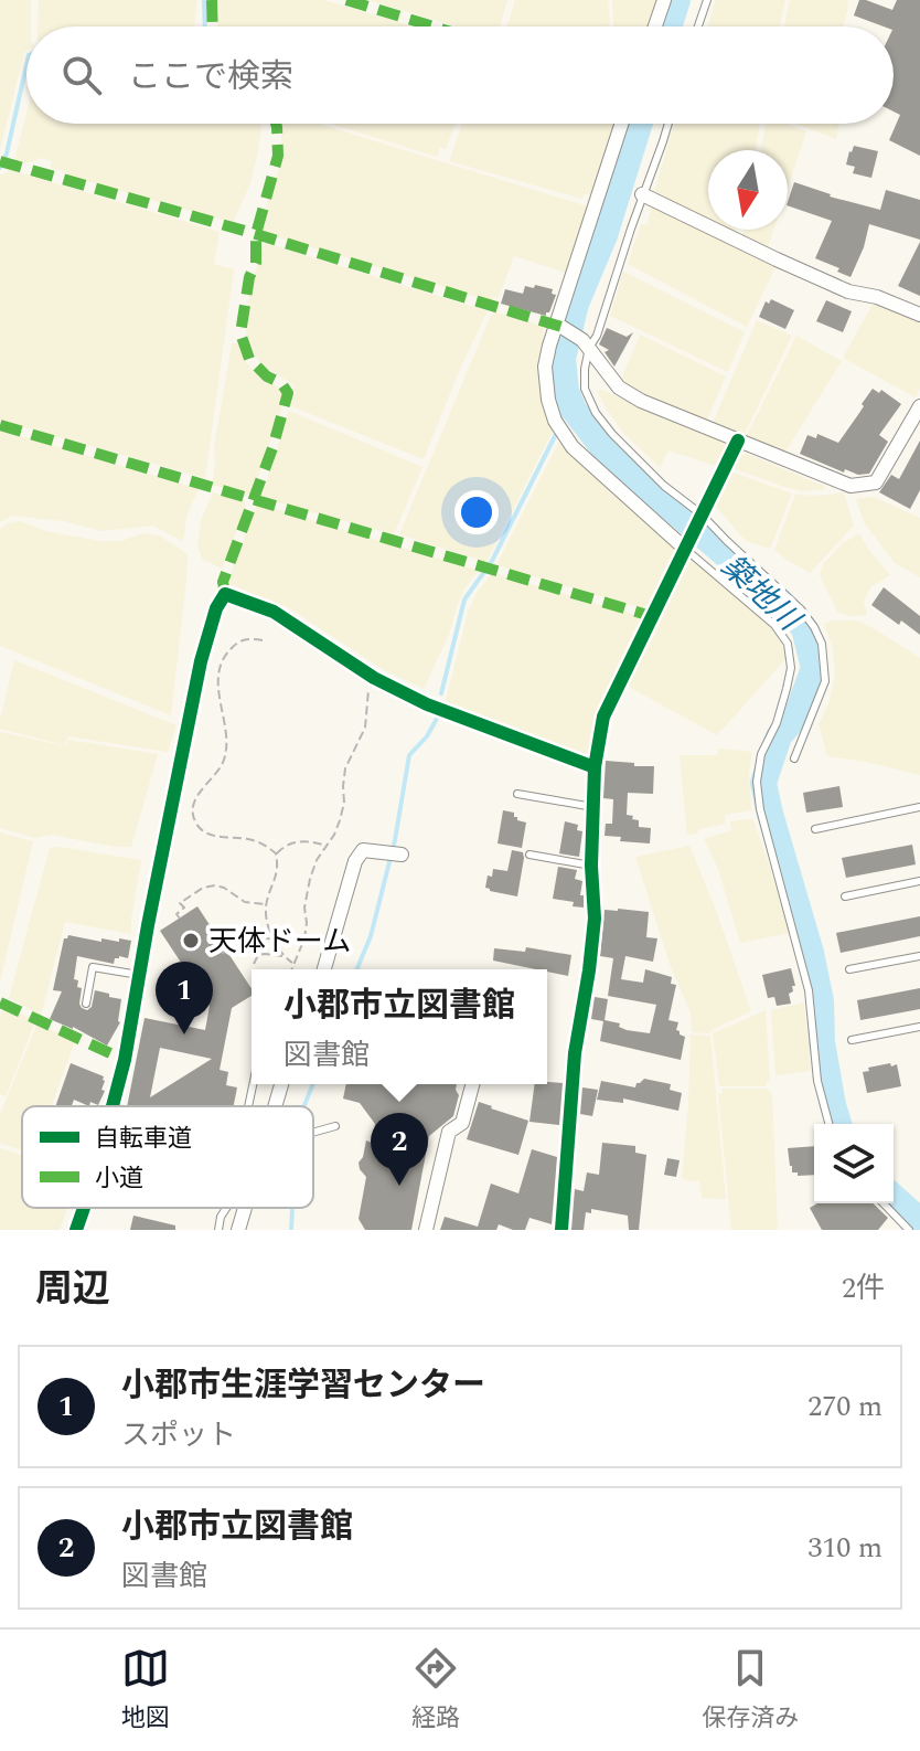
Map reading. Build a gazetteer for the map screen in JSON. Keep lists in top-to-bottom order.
{
  "water": ["築地川"],
  "places": ["天体ドーム"],
  "legend": ["自転車道", "小道"],
  "north": "bottom",
  "page": {
    "search": "ここで検索",
    "pins": ["1", "2"],
    "popup": ["小郡市立図書館", "図書館"],
    "heading": ["周辺", "2件"],
    "list": [
      {
        "mark": "1",
        "name": "小郡市生涯学習センター",
        "note": "スポット",
        "value": "270 m"
      },
      {
        "mark": "2",
        "name": "小郡市立図書館",
        "note": "図書館",
        "value": "310 m"
      }
    ],
    "nav": ["地図", "経路", "保存済み"]
  }
}
